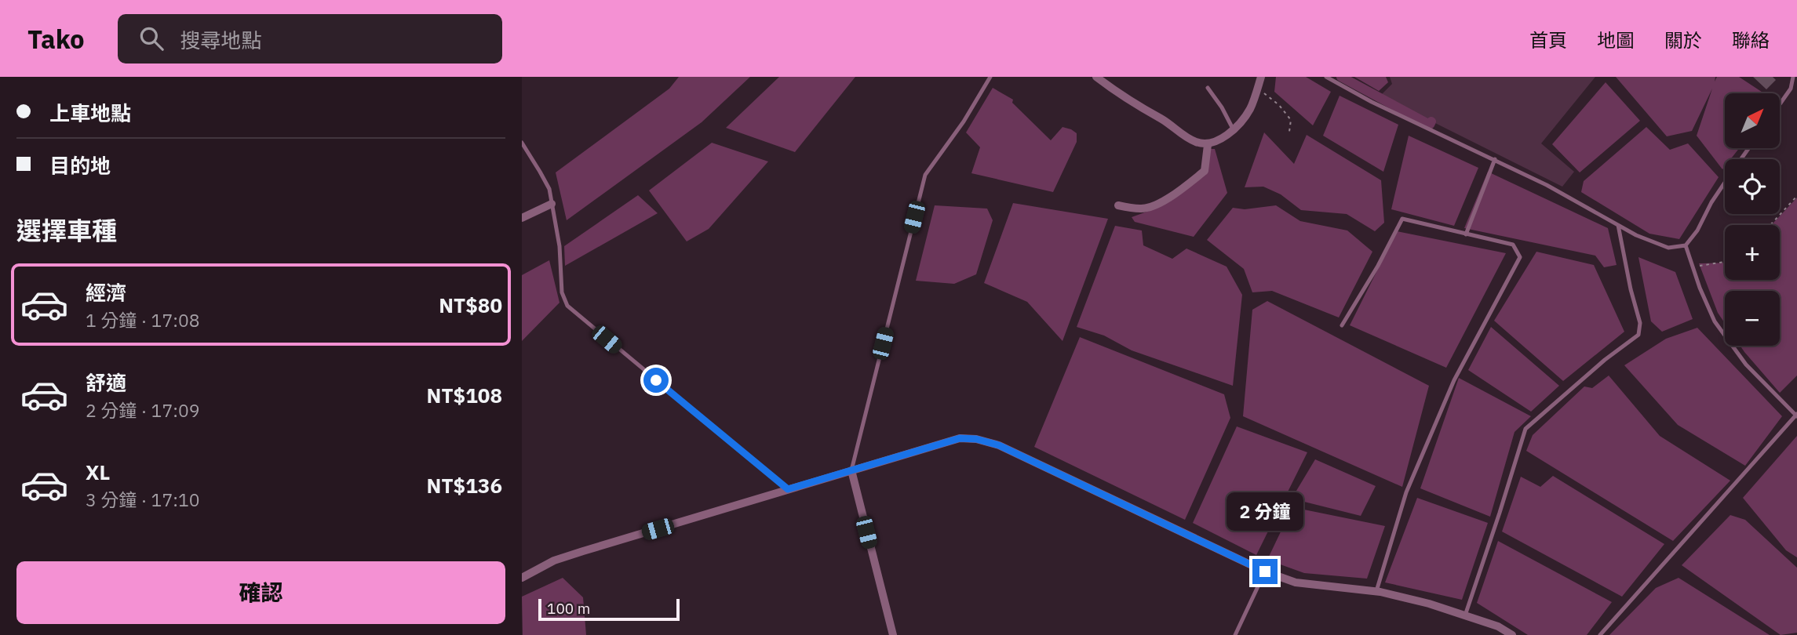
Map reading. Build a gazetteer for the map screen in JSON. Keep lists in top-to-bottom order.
{
  "scale_bar": "100 m",
  "north": "top right",
  "page": {
    "header": "Tako",
    "search": "搜尋地點",
    "nav": [
      "首頁",
      "地圖",
      "關於",
      "聯絡"
    ],
    "banner": ["上車地點", "目的地"],
    "map_buttons": ["+", "−"],
    "heading": "選擇車種",
    "list": [
      {
        "name": "經濟",
        "note": "1 分鐘 · 17:08",
        "value": "NT$80"
      },
      {
        "name": "舒適",
        "note": "2 分鐘 · 17:09",
        "value": "NT$108"
      },
      {
        "name": "XL",
        "note": "3 分鐘 · 17:10",
        "value": "NT$136"
      }
    ],
    "bubble": "2 分鐘",
    "buttons": "確認",
    "scale": "100 m"
  }
}
